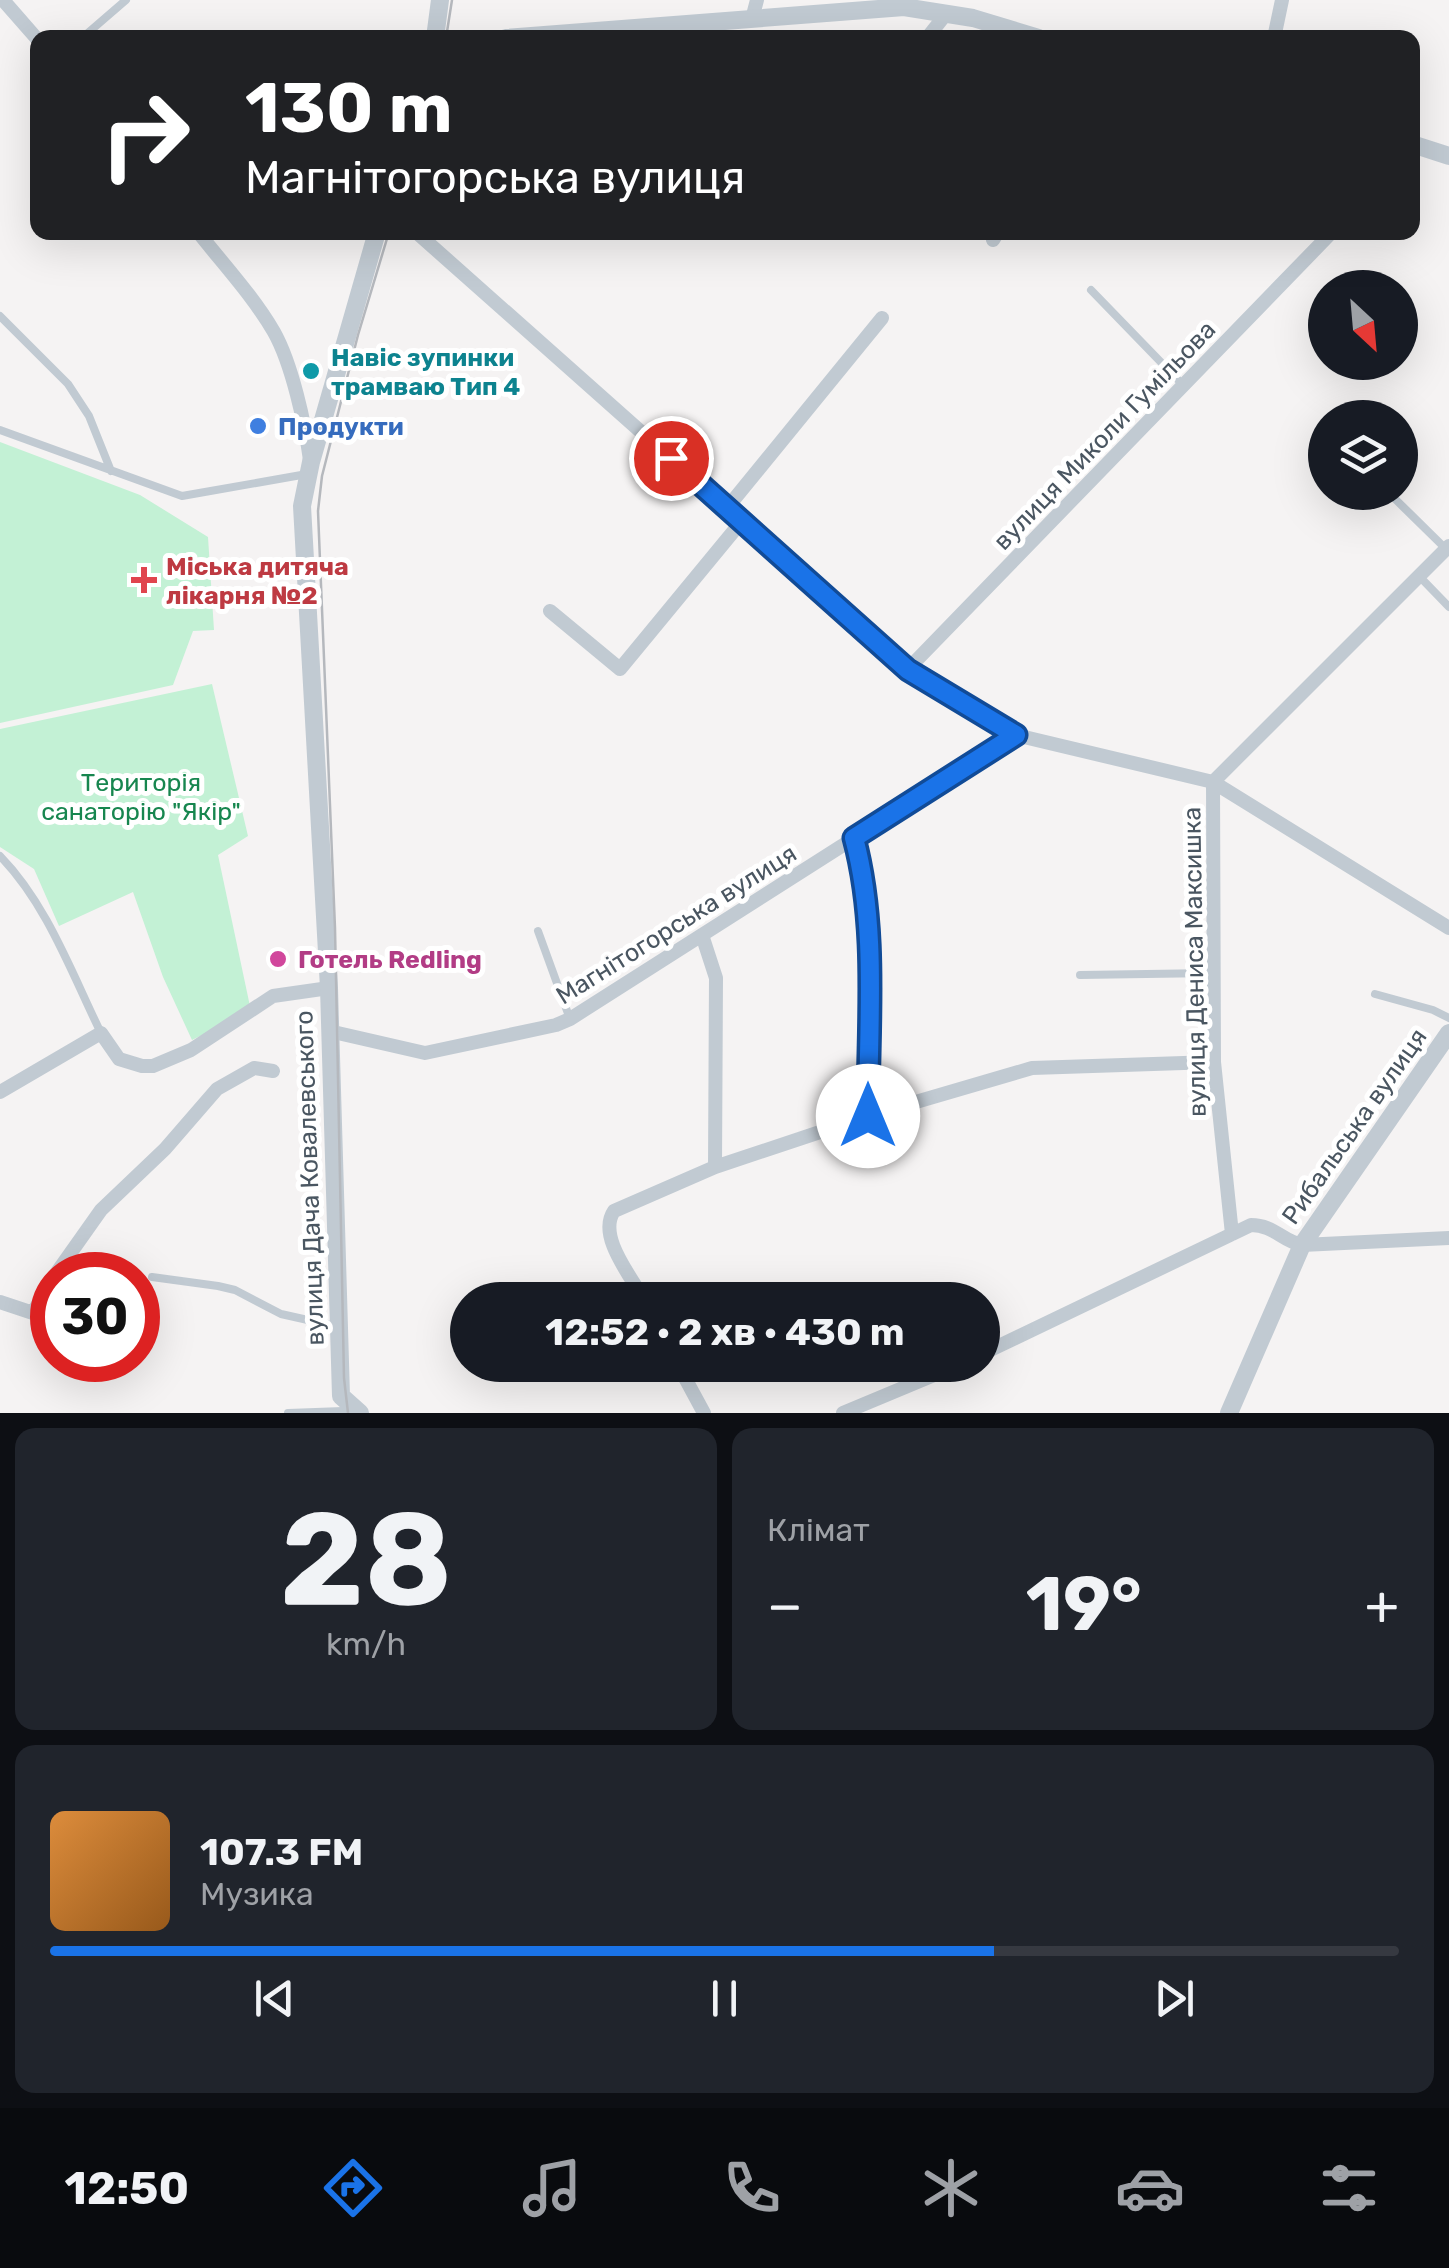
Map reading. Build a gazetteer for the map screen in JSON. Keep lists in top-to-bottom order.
{
  "streets": {
    "street": [
      "вулиця Миколи Гумільова",
      "Магнітогорська вулиця",
      "вулиця Дениса Максишка",
      "Рибальська вулиця",
      "вулиця Дача Ковалевського"
    ]
  },
  "crossings": [
    ["Магнітогорська вулиця", "вулиця Дача Ковалевського"]
  ],
  "parks": ["Територія санаторію \"Якір\""],
  "places": {
    "other": ["Навіс зупинки трамваю Тип 4", "Продукти", "Готель Redling"],
    "health": ["Міська дитяча лікарня №2"]
  },
  "north": "bottom right",
  "page": {
    "turn": ["130 m", "Магнітогорська вулиця"],
    "limit": "30",
    "trip": "12:52 · 2 хв · 430 m",
    "tile": [
      ["28", "km/h"],
      "Клімат"
    ],
    "heat": ["−", "19°", "+"],
    "song": ["107.3 FM", "Музика"],
    "tabs": "12:50"
  }
}
